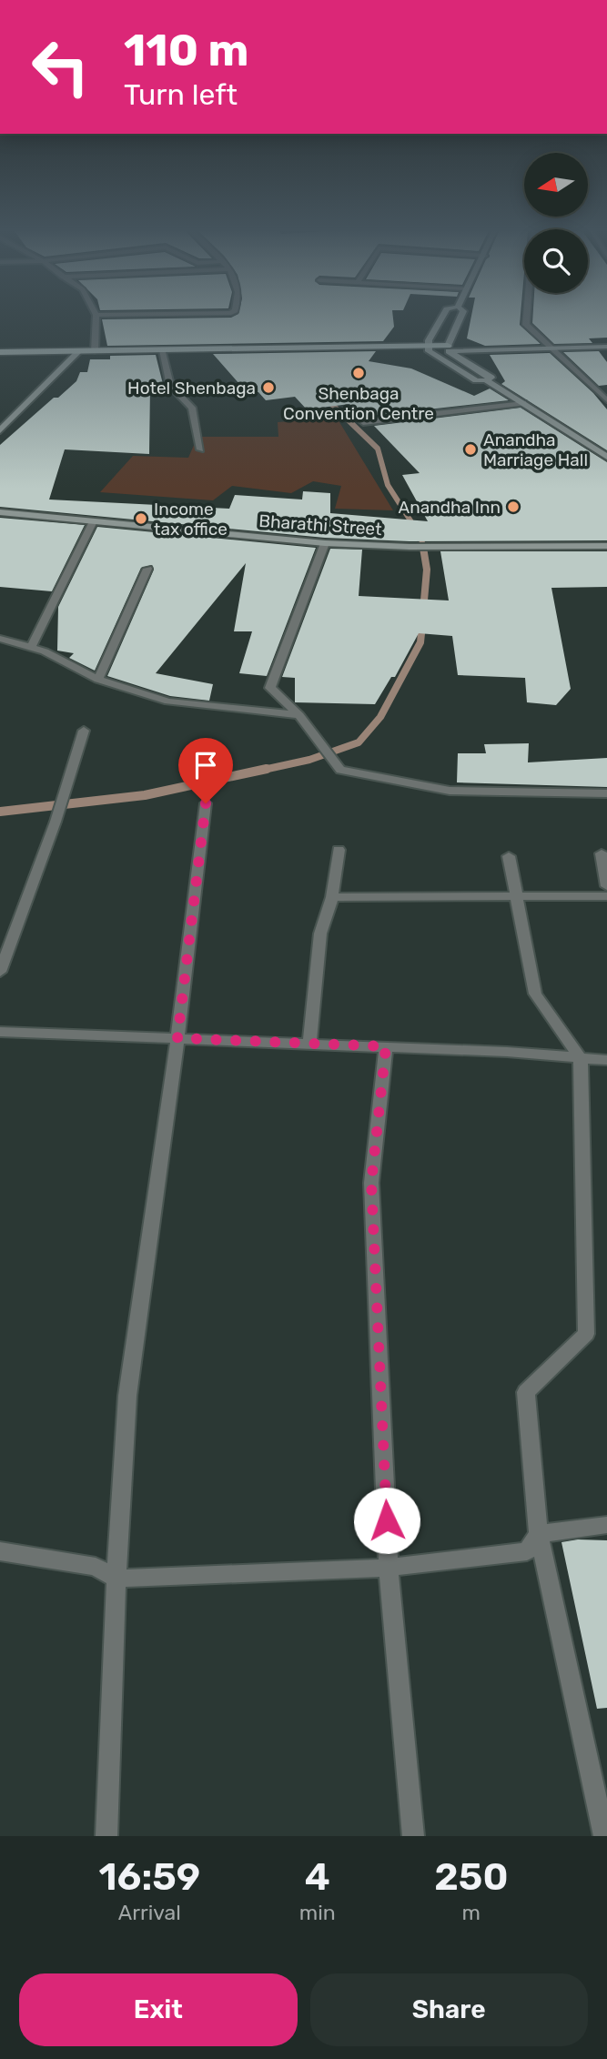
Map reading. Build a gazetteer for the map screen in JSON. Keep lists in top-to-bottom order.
{
  "streets": {
    "street": ["Bharathi Street"]
  },
  "places": [
    "Shenbaga Convention Centre",
    "Hotel Shenbaga",
    "Anandha Marriage Hall",
    "Anandha Inn",
    "Income tax office"
  ],
  "north": "left",
  "page": {
    "turn": ["110 m", "Turn left"],
    "eta": [
      "16:59",
      "Arrival",
      "4",
      "min",
      "250",
      "m"
    ],
    "buttons": ["Exit", "Share"]
  }
}
